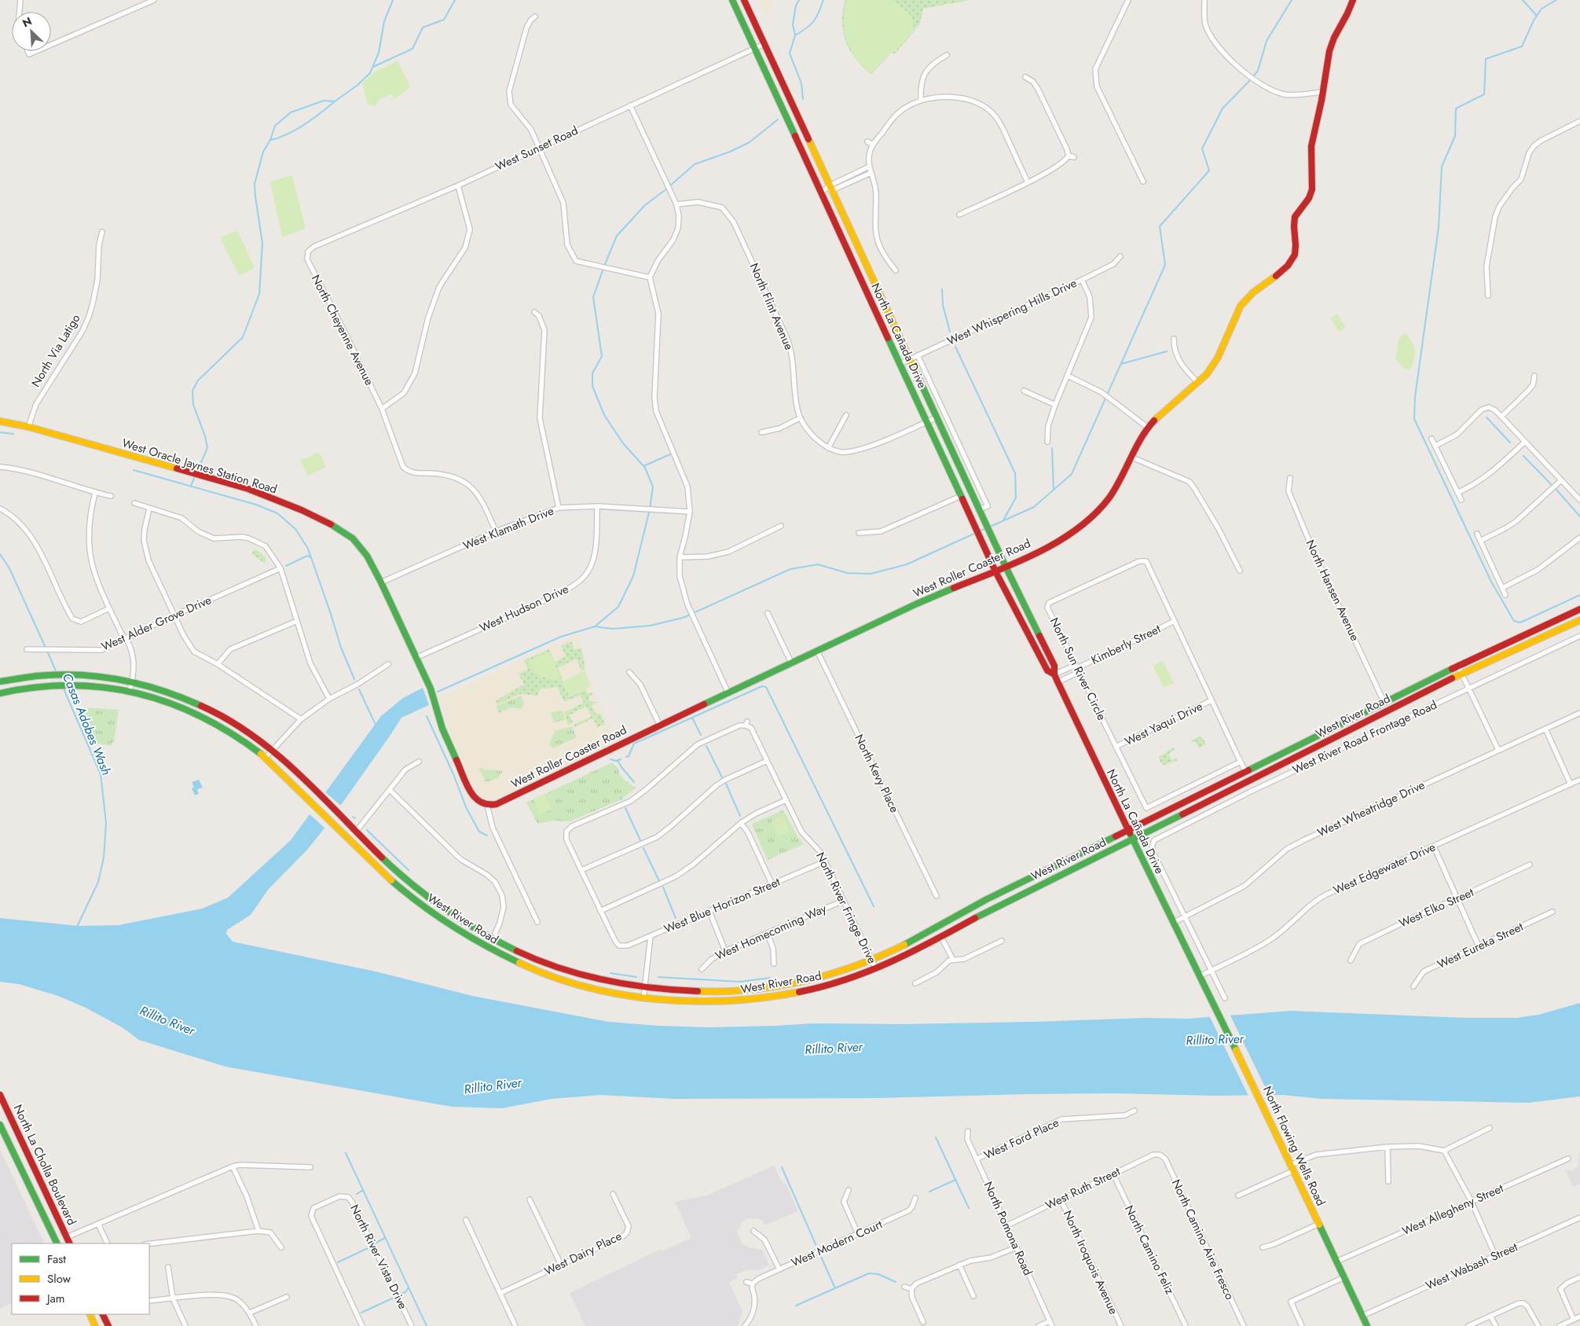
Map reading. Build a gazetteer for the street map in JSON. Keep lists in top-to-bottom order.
{
  "streets": {
    "main road": [
      "North La Cañada Drive",
      "West Oracle Jaynes Station Road",
      "West Roller Coaster Road",
      "West River Road",
      "North Flowing Wells Road",
      "North La Cholla Boulevard"
    ],
    "street": [
      "West Sunset Road",
      "North Flint Avenue",
      "West Whispering Hills Drive",
      "North Cheyenne Avenue",
      "North Via Latigo",
      "West Klamath Drive",
      "North Hansen Avenue",
      "West Hudson Drive",
      "West Alder Grove Drive",
      "Kimberly Street",
      "North Sun River Circle",
      "West Yaqui Drive",
      "West River Road Frontage Road",
      "North Kevy Place",
      "West Wheatridge Drive",
      "West Edgewater Drive",
      "West Blue Horizon Street",
      "North River Fringe Drive",
      "West Elko Street",
      "West Homecoming Way",
      "West Eureka Street",
      "West Ford Place",
      "West Ruth Street",
      "West Allegheny Street",
      "North Pomona Road",
      "North Camino Aire Fresco",
      "West Modern Court",
      "North Camino Feliz",
      "West Dairy Place",
      "North River Vista Drive",
      "North Iroquois Avenue",
      "West Wabash Street"
    ]
  },
  "crossings": [
    ["West Sunset Road", "North Cheyenne Avenue"],
    ["West Sunset Road", "North La Cañada Drive"],
    ["West Whispering Hills Drive", "North La Cañada Drive"],
    ["North Cheyenne Avenue", "West Klamath Drive"],
    ["North La Cañada Drive", "West Roller Coaster Road"],
    ["North La Cañada Drive", "Kimberly Street"],
    ["North La Cañada Drive", "West River Road"],
    ["North La Cañada Drive", "West Wheatridge Drive"],
    ["North La Cañada Drive", "West Edgewater Drive"],
    ["North La Cañada Drive", "North Flowing Wells Road"],
    ["North Via Latigo", "West Oracle Jaynes Station Road"],
    ["West Oracle Jaynes Station Road", "West Klamath Drive"],
    ["West Oracle Jaynes Station Road", "West Roller Coaster Road"],
    ["West Oracle Jaynes Station Road", "West Hudson Drive"],
    ["West Klamath Drive", "West Hudson Drive"],
    ["West Roller Coaster Road", "North Kevy Place"],
    ["North Hansen Avenue", "West River Road"],
    ["Kimberly Street", "North Sun River Circle"],
    ["North Sun River Circle", "West River Road"],
    ["North Sun River Circle", "West Yaqui Drive"],
    ["West River Road", "North River Fringe Drive"],
    ["West River Road Frontage Road", "West Wheatridge Drive"],
    ["West Edgewater Drive", "North Flowing Wells Road"],
    ["West Blue Horizon Street", "North River Fringe Drive"],
    ["North River Fringe Drive", "West Homecoming Way"],
    ["West Ford Place", "North Pomona Road"],
    ["North Flowing Wells Road", "West Allegheny Street"],
    ["North Flowing Wells Road", "West Wabash Street"],
    ["West Ruth Street", "North Pomona Road"],
    ["West Ruth Street", "North Camino Aire Fresco"],
    ["West Ruth Street", "North Camino Feliz"],
    ["West Ruth Street", "North Iroquois Avenue"]
  ],
  "water": ["Casas Adobes Wash", "Rillito River"],
  "legend": ["Fast", "Slow", "Jam"],
  "north": "top left"
}
